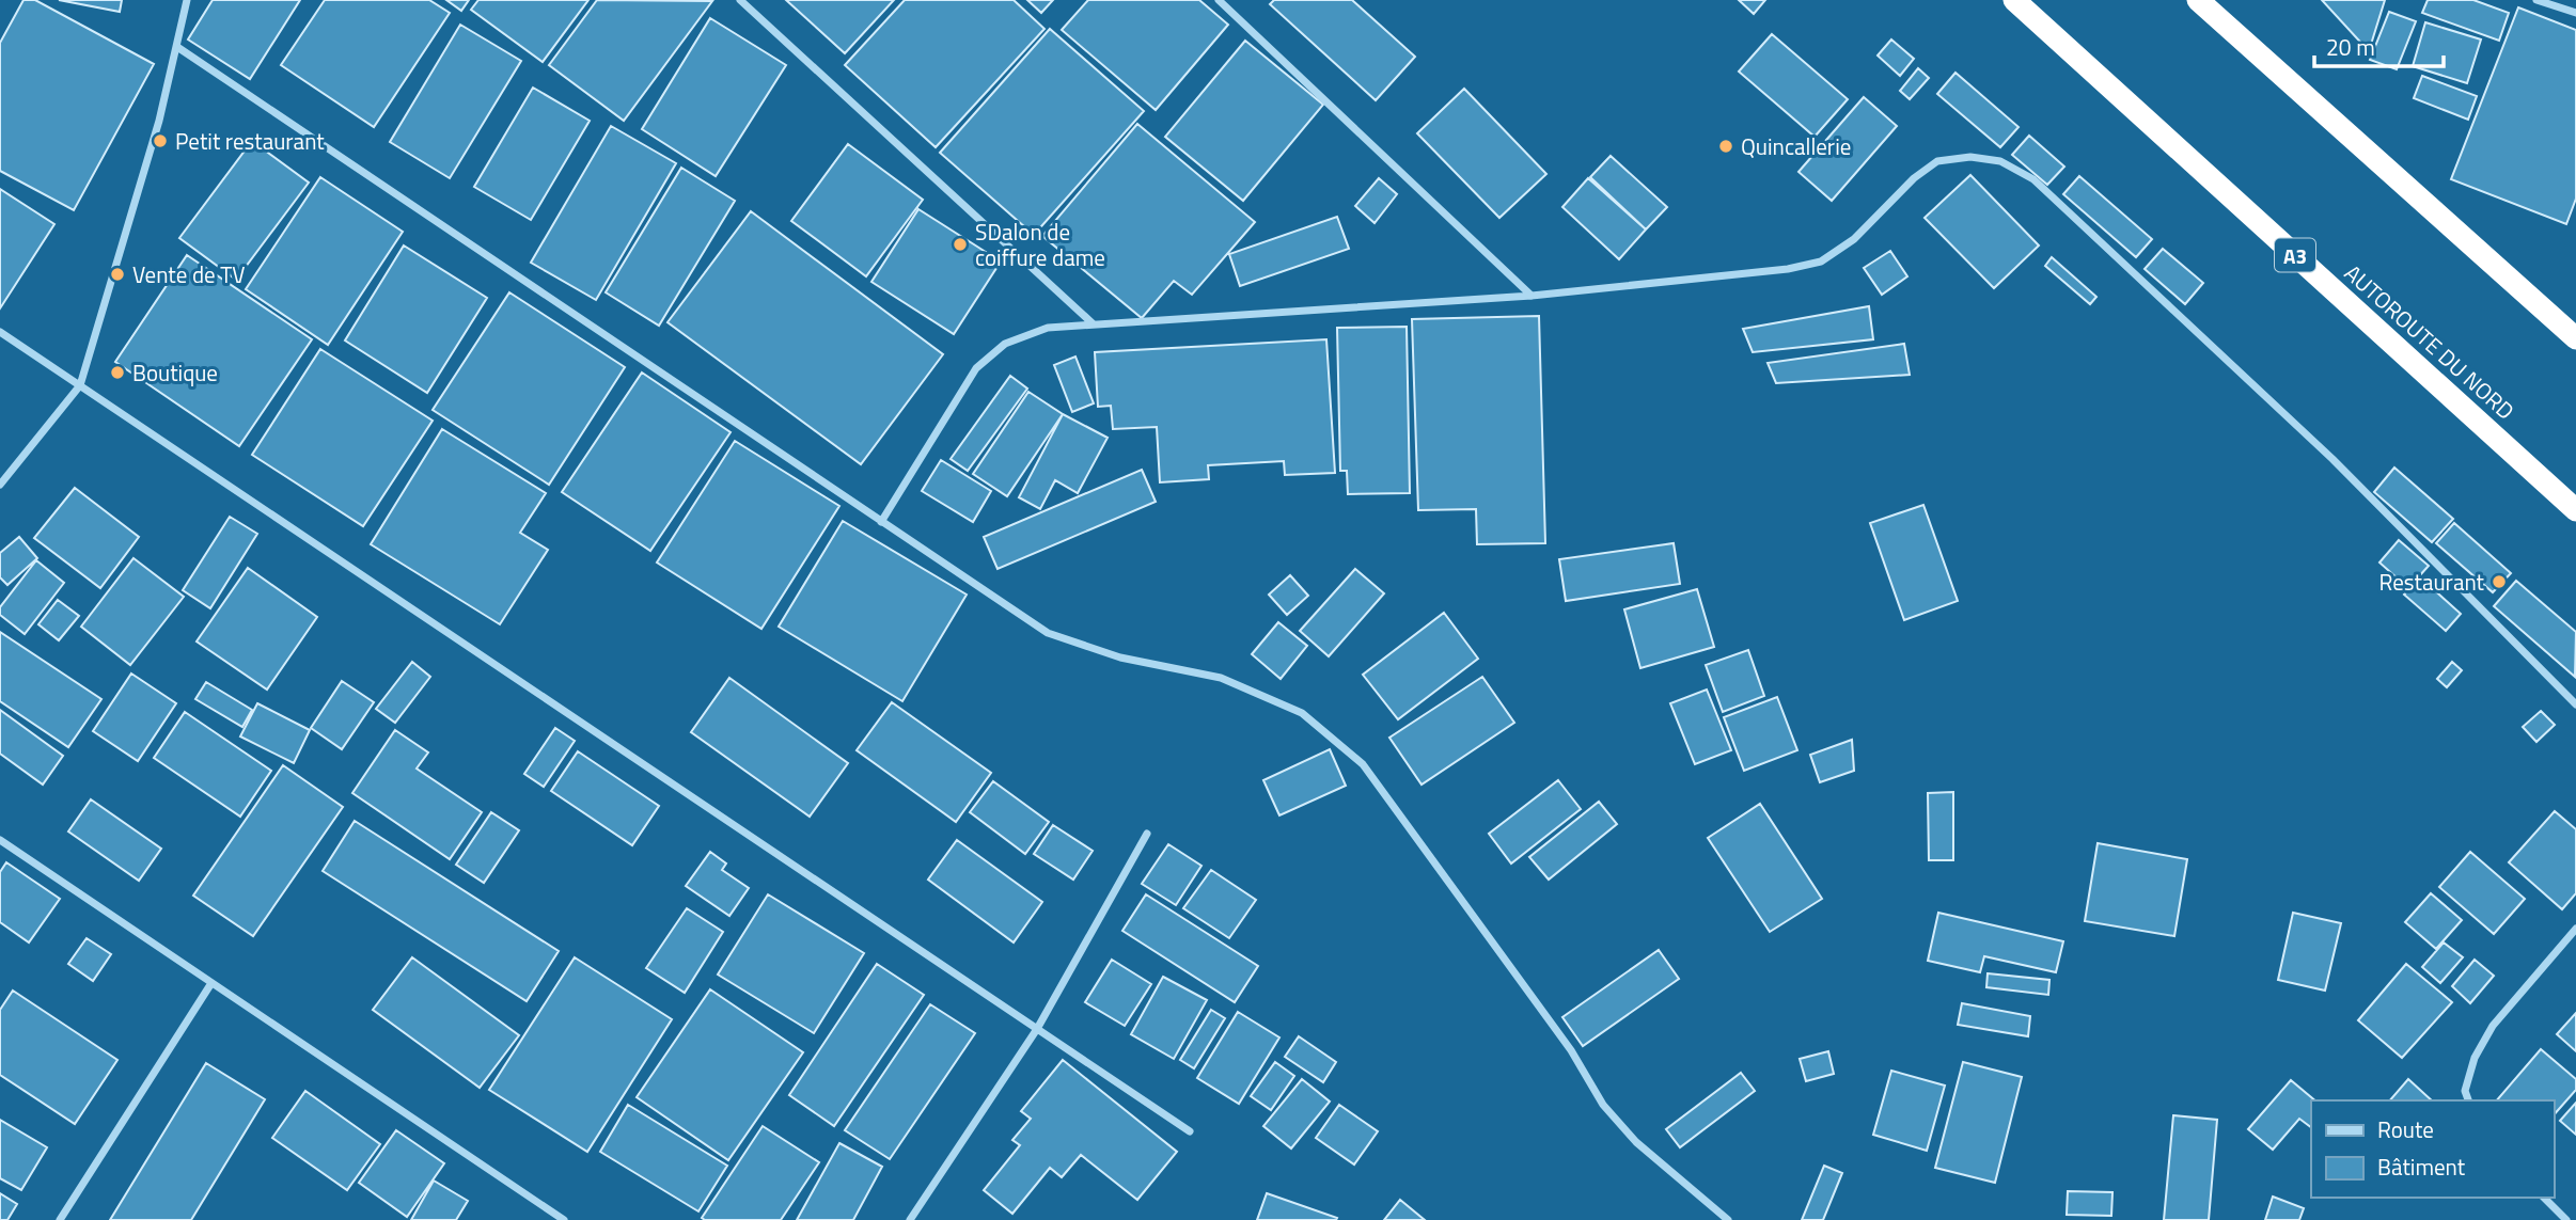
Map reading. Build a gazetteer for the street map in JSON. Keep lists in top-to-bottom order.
{
  "streets": {
    "highway": ["A3", "AUTOROUTE DU NORD"]
  },
  "places": [
    "Petit restaurant",
    "Quincallerie",
    "SDalon de coiffure dame",
    "Vente de TV",
    "Boutique",
    "Restaurant"
  ],
  "legend": ["Route", "Bâtiment"],
  "scale_bar": "20 m"
}
